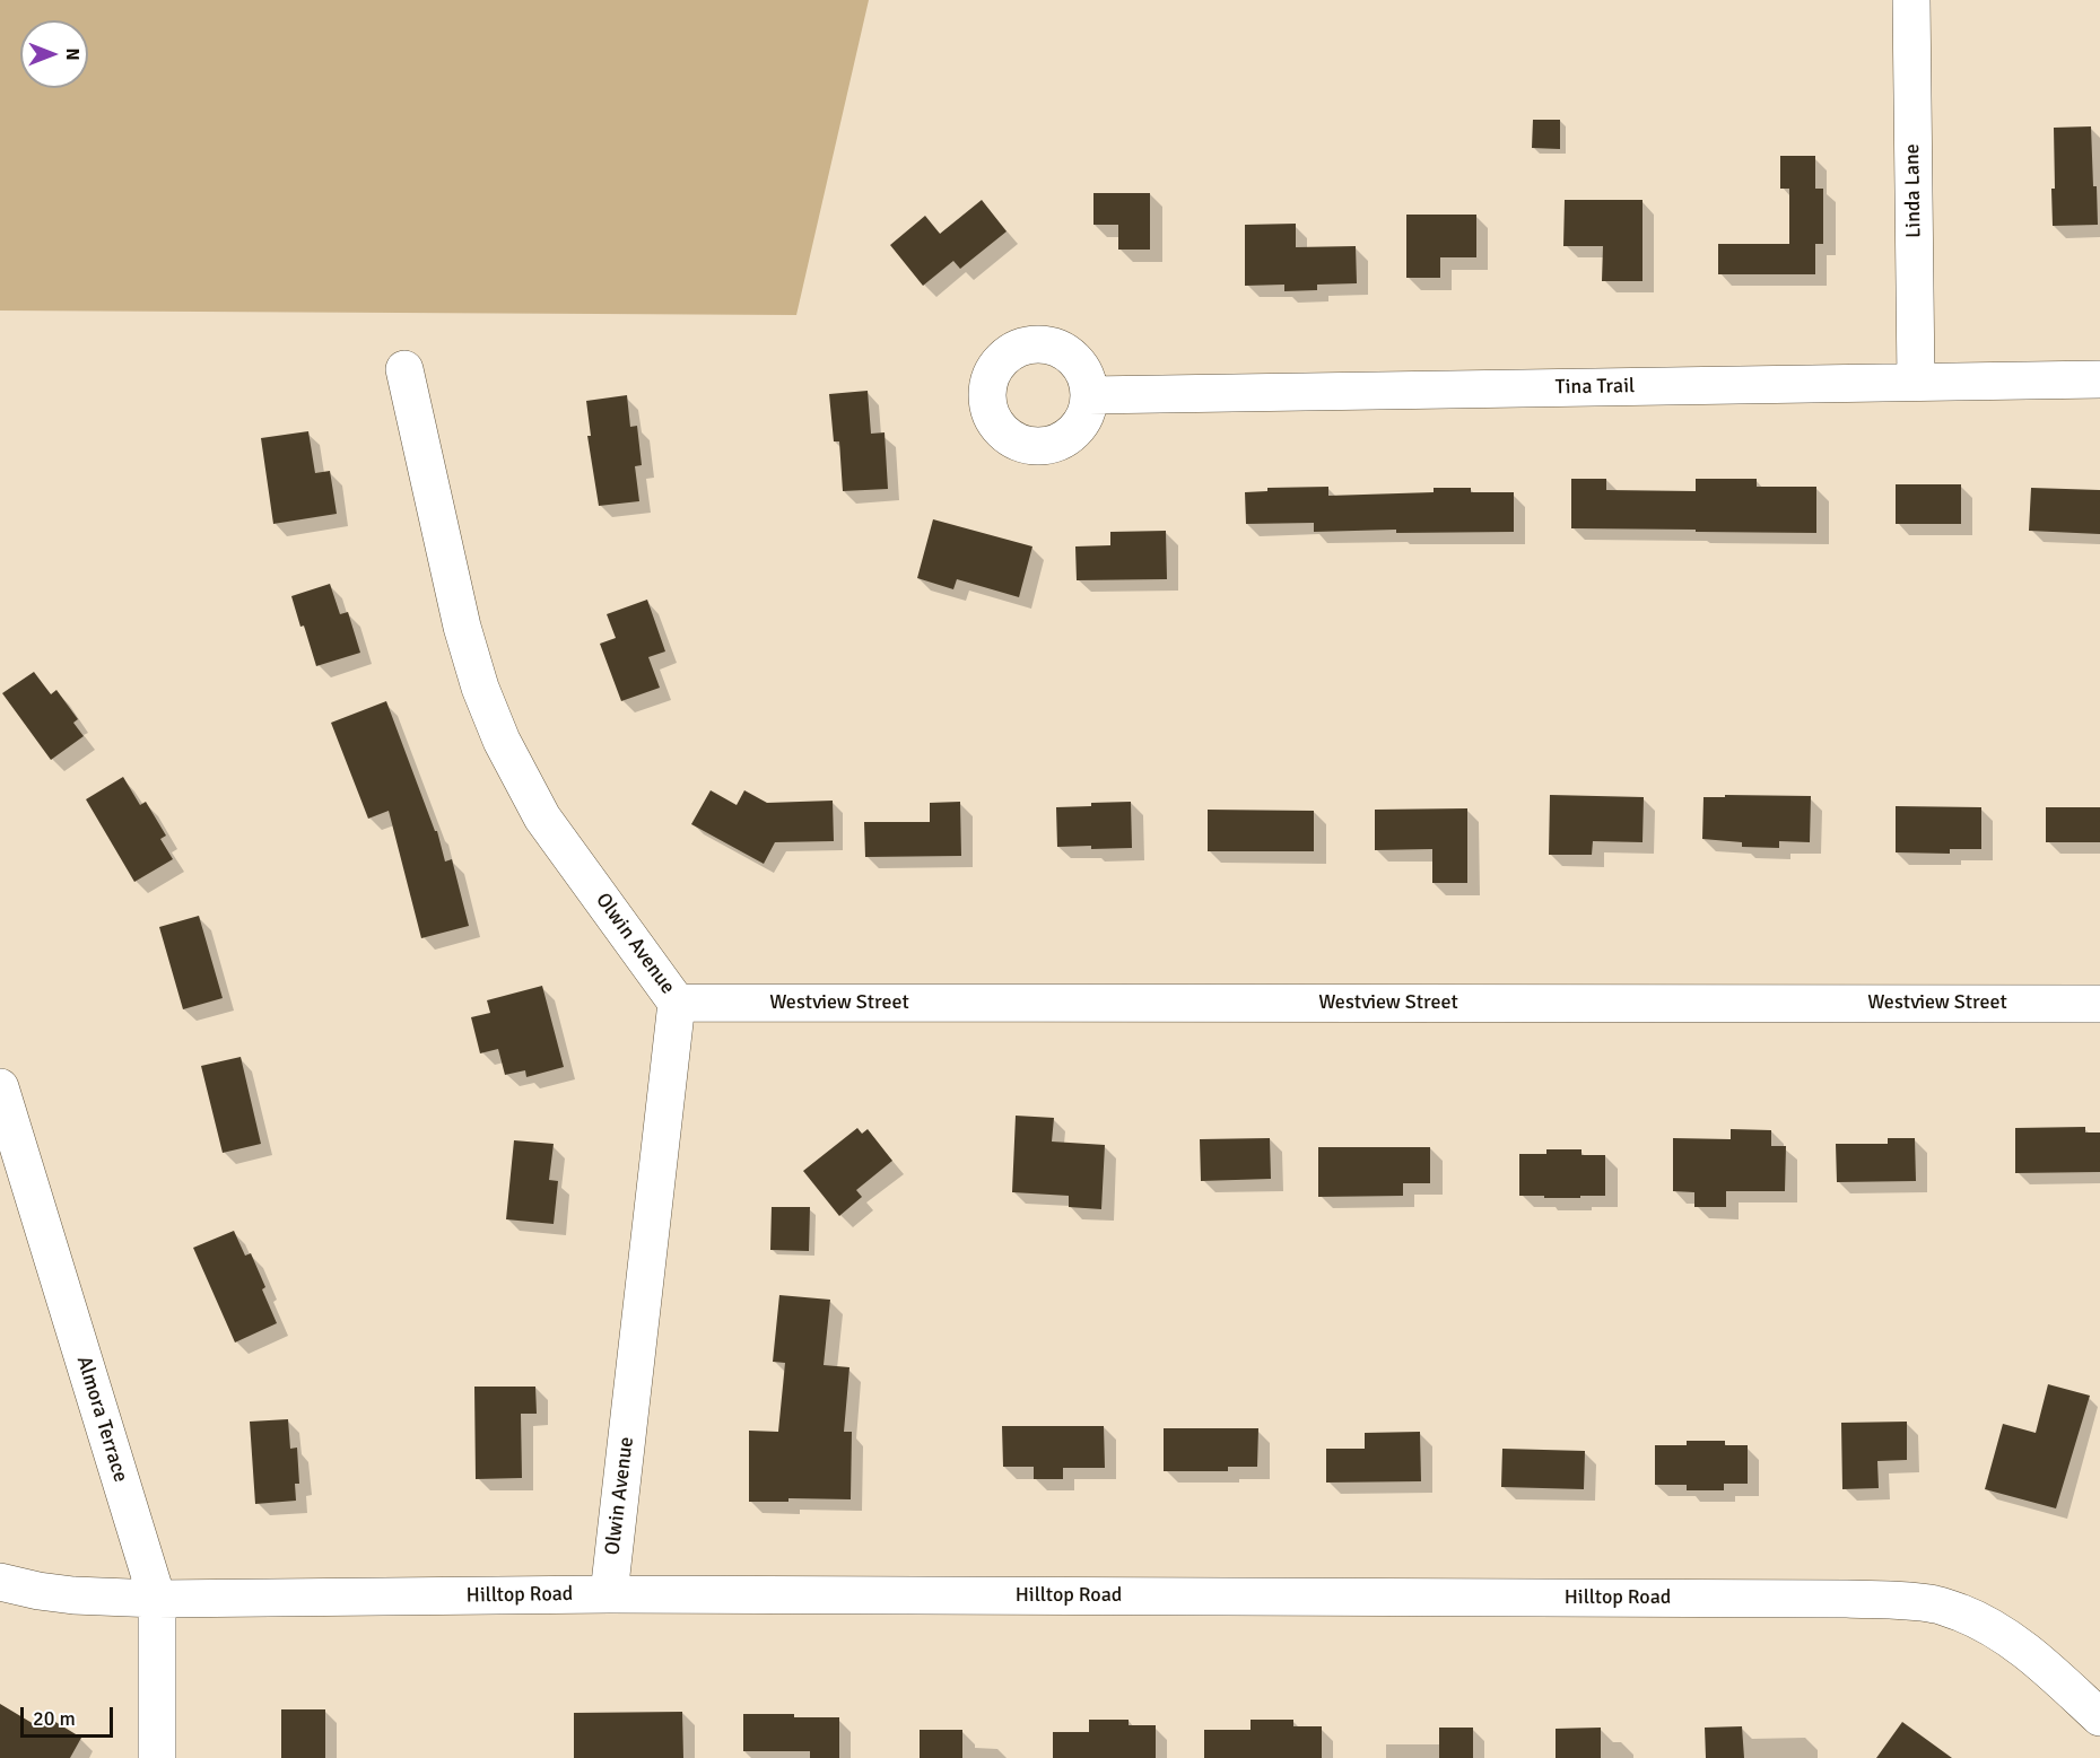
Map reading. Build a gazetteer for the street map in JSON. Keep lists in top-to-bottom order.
{
  "streets": {
    "street": [
      "Linda Lane",
      "Tina Trail",
      "Olwin Avenue",
      "Westview Street",
      "Almora Terrace",
      "Hilltop Road"
    ]
  },
  "crossings": [
    ["Linda Lane", "Tina Trail"],
    ["Olwin Avenue", "Westview Street"],
    ["Olwin Avenue", "Hilltop Road"],
    ["Almora Terrace", "Hilltop Road"]
  ],
  "scale_bar": "20 m",
  "north": "right"
}
